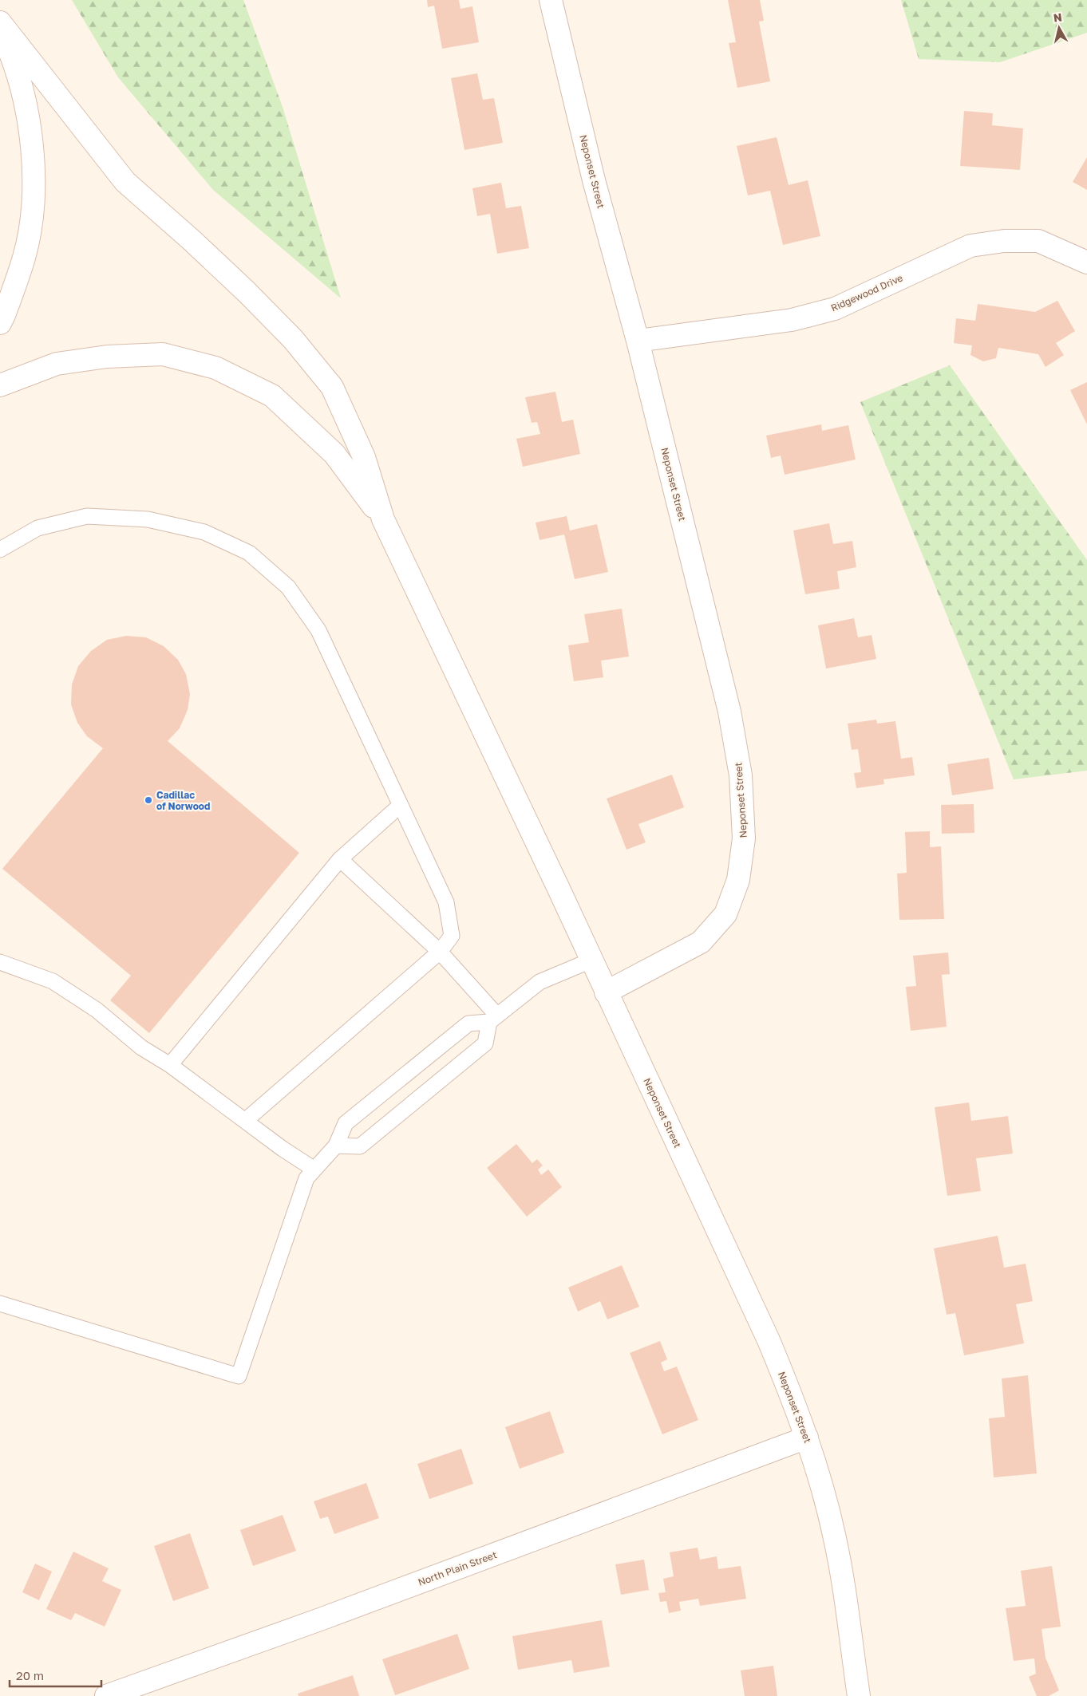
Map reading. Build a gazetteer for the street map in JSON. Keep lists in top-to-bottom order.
{
  "streets": {
    "main road": ["Neponset Street", "Ridgewood Drive", "North Plain Street"]
  },
  "crossings": [
    ["Neponset Street", "Ridgewood Drive"],
    ["Neponset Street", "North Plain Street"]
  ],
  "places": ["Cadillac of Norwood"],
  "scale_bar": "20 m",
  "north": "top"
}
